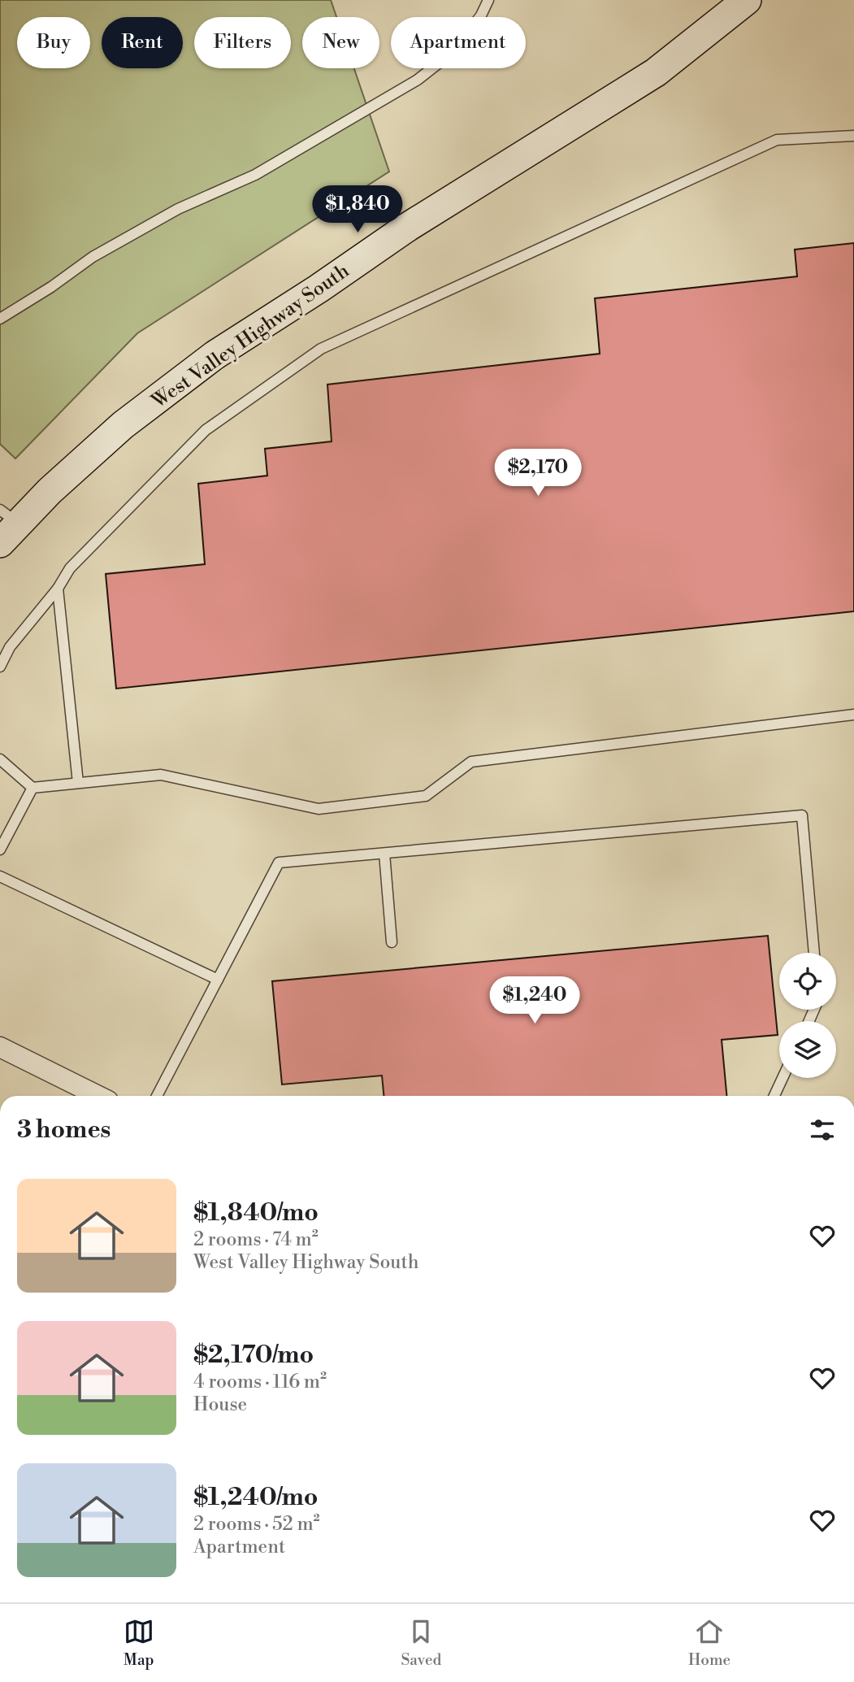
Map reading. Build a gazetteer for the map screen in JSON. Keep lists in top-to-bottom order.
{
  "streets": {
    "main road": ["West Valley Highway South"]
  },
  "page": {
    "chip": [
      "Buy",
      "Rent",
      "Filters",
      "New",
      "Apartment"
    ],
    "price": ["$1,840", "$2,170", "$1,240"],
    "heading": "3 homes",
    "list": [
      {
        "name": "$1,840/mo",
        "note": "2 rooms · 74 m² · West Valley Highway South"
      },
      {
        "name": "$2,170/mo",
        "note": "4 rooms · 116 m² · House"
      },
      {
        "name": "$1,240/mo",
        "note": "2 rooms · 52 m² · Apartment"
      }
    ],
    "tabs": ["Map", "Saved", "Home"]
  }
}
